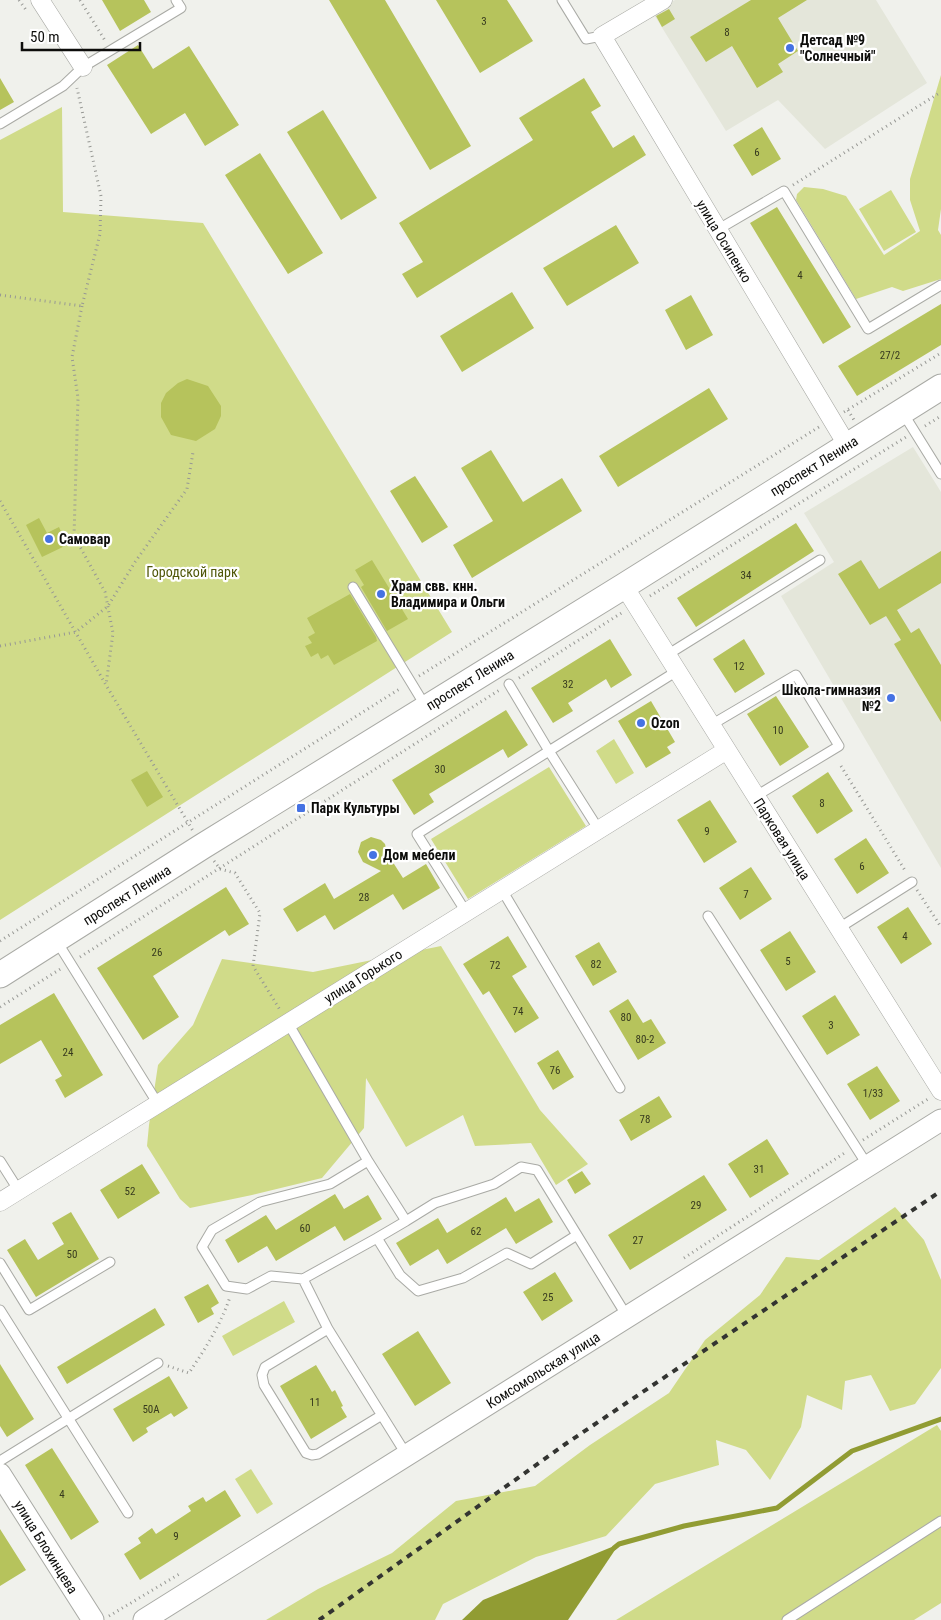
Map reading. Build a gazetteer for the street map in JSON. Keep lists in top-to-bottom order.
{
  "streets": {
    "main road": ["проспект Ленина"],
    "street": [
      "улица Осипенко",
      "Парковая улица",
      "улица Горького",
      "Комсомольская улица",
      "улица Блохинцева"
    ]
  },
  "crossings": [
    ["улица Осипенко", "проспект Ленина"],
    ["проспект Ленина", "Парковая улица"],
    ["Парковая улица", "улица Горького"]
  ],
  "parks": ["Городской парк"],
  "places": {
    "other": [
      "Детсад №9 \"Солнечный\"",
      "Самовар",
      "Храм свв. кнн. Владимира и Ольги",
      "Школа-гимназия №2",
      "Ozon",
      "Дом мебели"
    ],
    "transit": ["Парк Культуры"]
  },
  "house_numbers": [
    "3",
    "8",
    "6",
    "4",
    "27/2",
    "34",
    "12",
    "32",
    "10",
    "30",
    "8",
    "9",
    "6",
    "7",
    "28",
    "4",
    "26",
    "5",
    "82",
    "72",
    "74",
    "80",
    "3",
    "80-2",
    "24",
    "76",
    "1/33",
    "78",
    "31",
    "52",
    "29",
    "60",
    "62",
    "27",
    "50",
    "25",
    "11",
    "50А",
    "4",
    "9"
  ],
  "scale_bar": "50 m"
}
